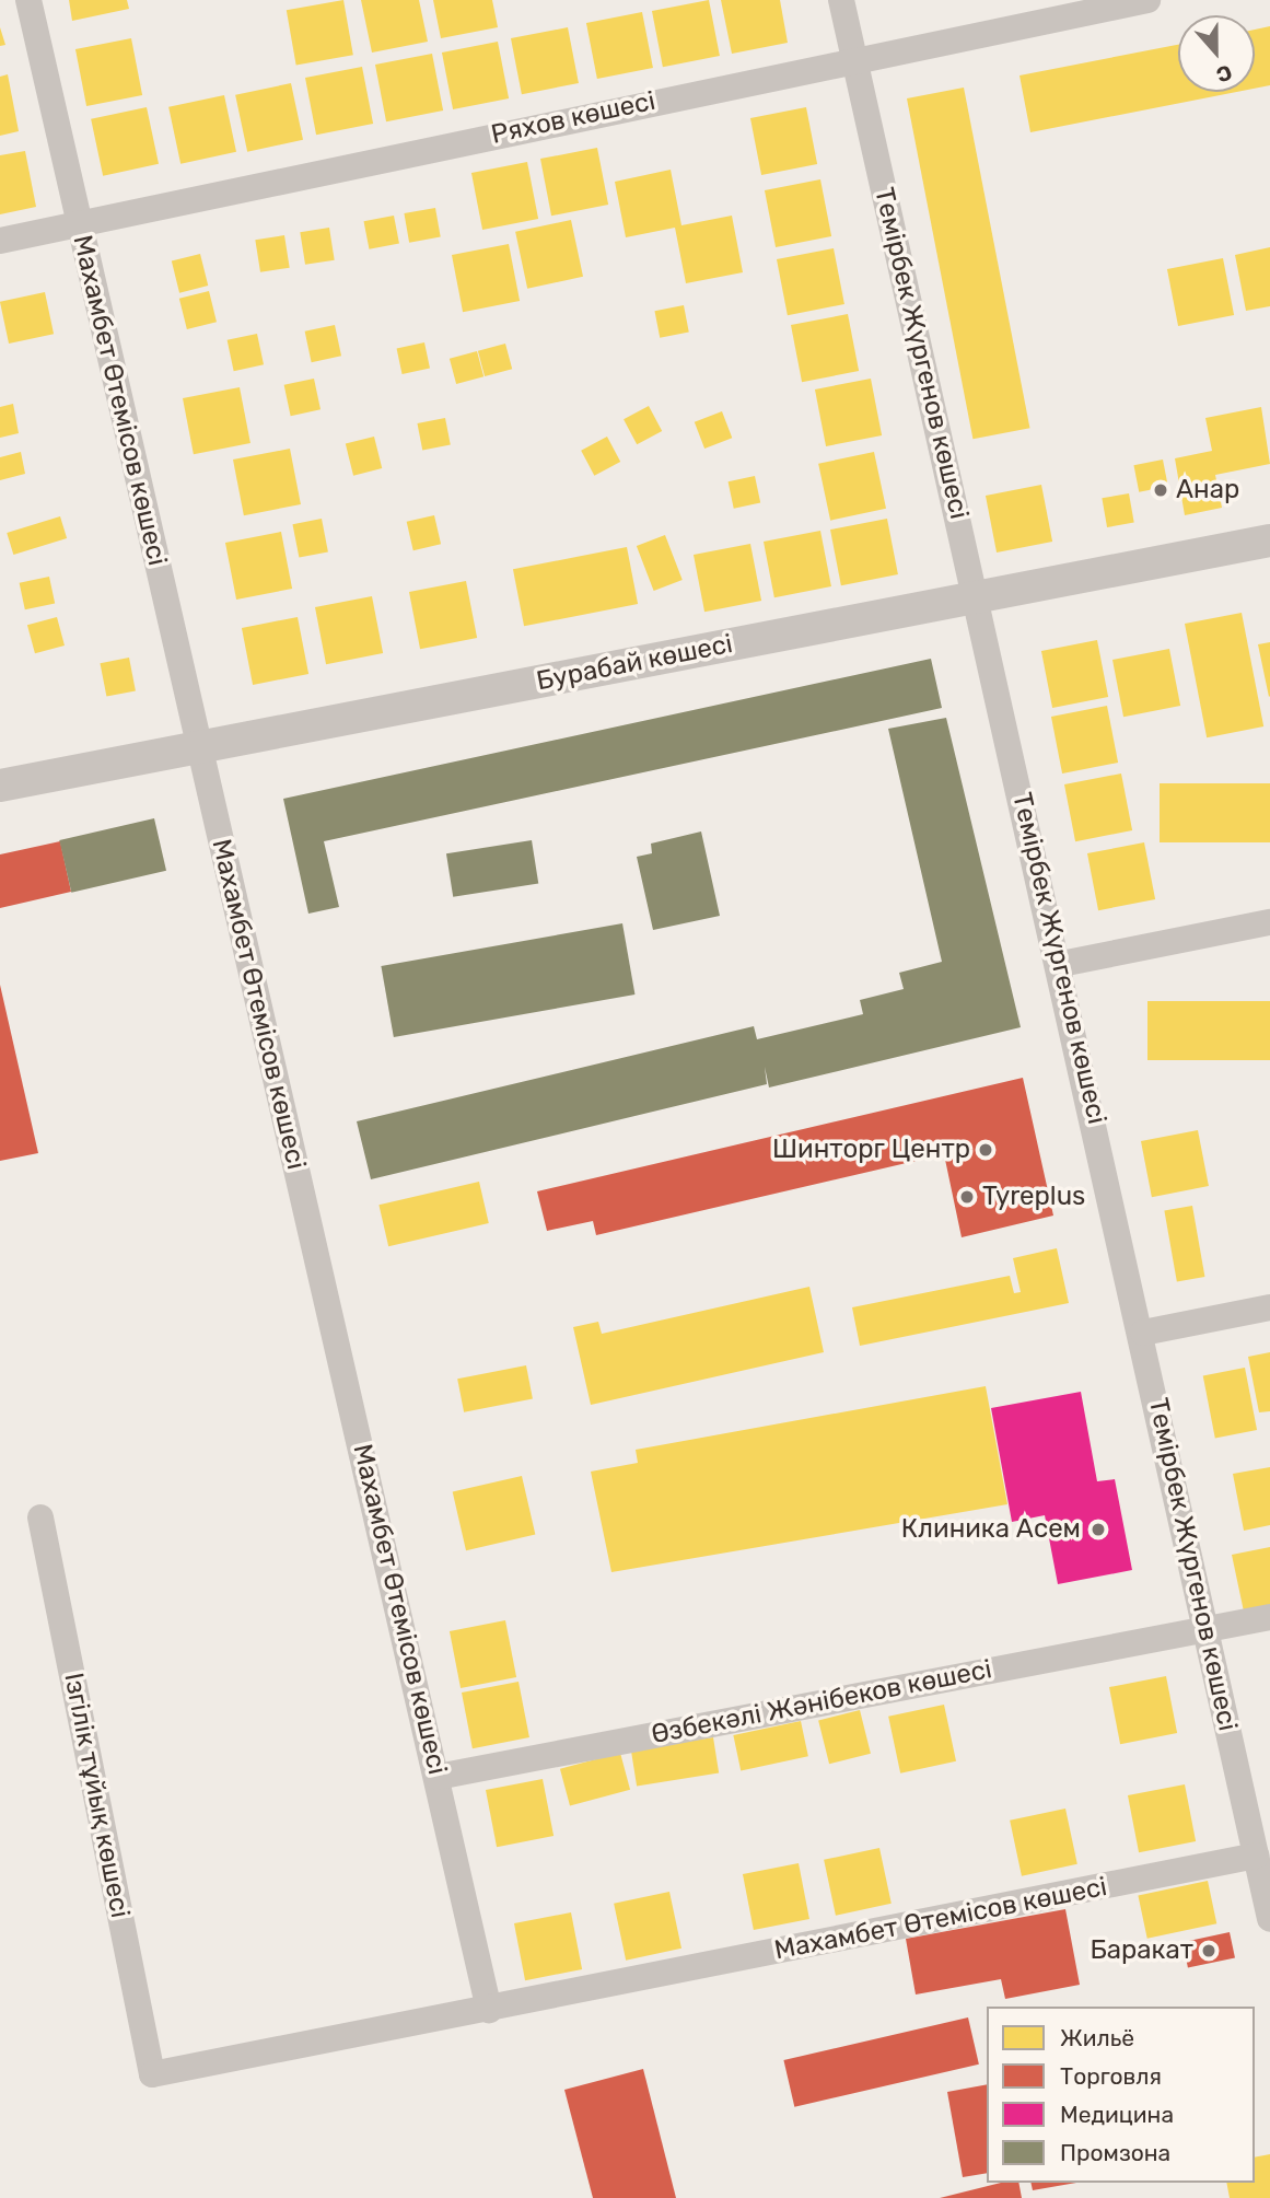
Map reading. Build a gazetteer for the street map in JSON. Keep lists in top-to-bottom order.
{
  "streets": {
    "street": [
      "Ряхов көшесі",
      "Темірбек Жүргенов көшесі",
      "Махамбет Өтемісов көшесі",
      "Бурабай көшесі",
      "Өзбекәлі Жәнібеков көшесі",
      "Ізгілік тұйық көшесі"
    ]
  },
  "crossings": [
    ["Ряхов көшесі", "Темірбек Жүргенов көшесі"],
    ["Ряхов көшесі", "Махамбет Өтемісов көшесі"],
    ["Темірбек Жүргенов көшесі", "Махамбет Өтемісов көшесі"],
    ["Темірбек Жүргенов көшесі", "Бурабай көшесі"],
    ["Темірбек Жүргенов көшесі", "Өзбекәлі Жәнібеков көшесі"],
    ["Махамбет Өтемісов көшесі", "Бурабай көшесі"],
    ["Махамбет Өтемісов көшесі", "Өзбекәлі Жәнібеков көшесі"],
    ["Махамбет Өтемісов көшесі", "Ізгілік тұйық көшесі"]
  ],
  "places": [
    "Анар",
    "Шинторг Центр",
    "Tyreplus",
    "Клиника Асем",
    "Баракат"
  ],
  "legend": [
    "Жильё",
    "Торговля",
    "Медицина",
    "Промзона"
  ],
  "north": "bottom"
}
